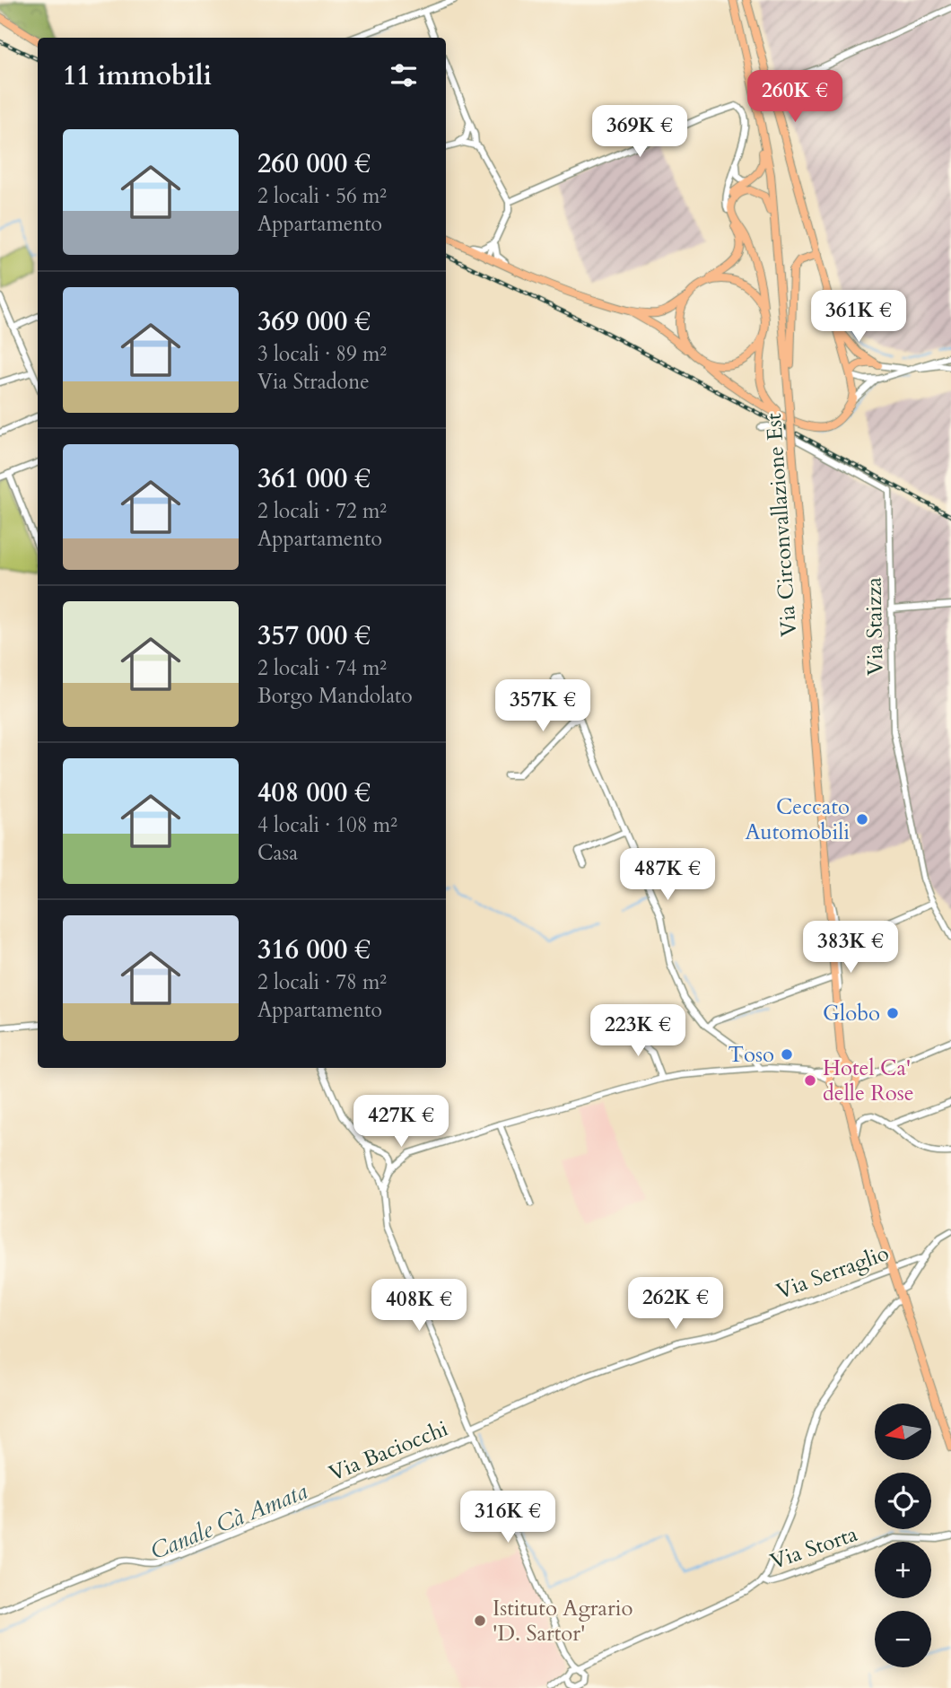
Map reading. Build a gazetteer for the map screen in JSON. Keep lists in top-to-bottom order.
{
  "streets": {
    "main road": ["Via Circonvallazione Est"],
    "street": [
      "Via Staizza",
      "Via Serraglio",
      "Via Baciocchi",
      "Via Storta"
    ]
  },
  "water": ["Canale Cà Amata"],
  "places": [
    "Ceccato Automobili",
    "Globo",
    "Toso",
    "Hotel Ca' delle Rose",
    "Istituto Agrario 'D. Sartor'"
  ],
  "north": "left",
  "page": {
    "heading": "11 immobili",
    "price": [
      "260K €",
      "369K €",
      "361K €",
      "357K €",
      "487K €",
      "383K €",
      "223K €",
      "427K €",
      "262K €",
      "408K €",
      "316K €"
    ],
    "list": [
      {
        "name": "260 000 €",
        "note": "2 locali · 56 m² · Appartamento"
      },
      {
        "name": "369 000 €",
        "note": "3 locali · 89 m² · Via Stradone"
      },
      {
        "name": "361 000 €",
        "note": "2 locali · 72 m² · Appartamento"
      },
      {
        "name": "357 000 €",
        "note": "2 locali · 74 m² · Borgo Mandolato"
      },
      {
        "name": "408 000 €",
        "note": "4 locali · 108 m² · Casa"
      },
      {
        "name": "316 000 €",
        "note": "2 locali · 78 m² · Appartamento"
      }
    ],
    "map_buttons": ["+", "−"]
  }
}
